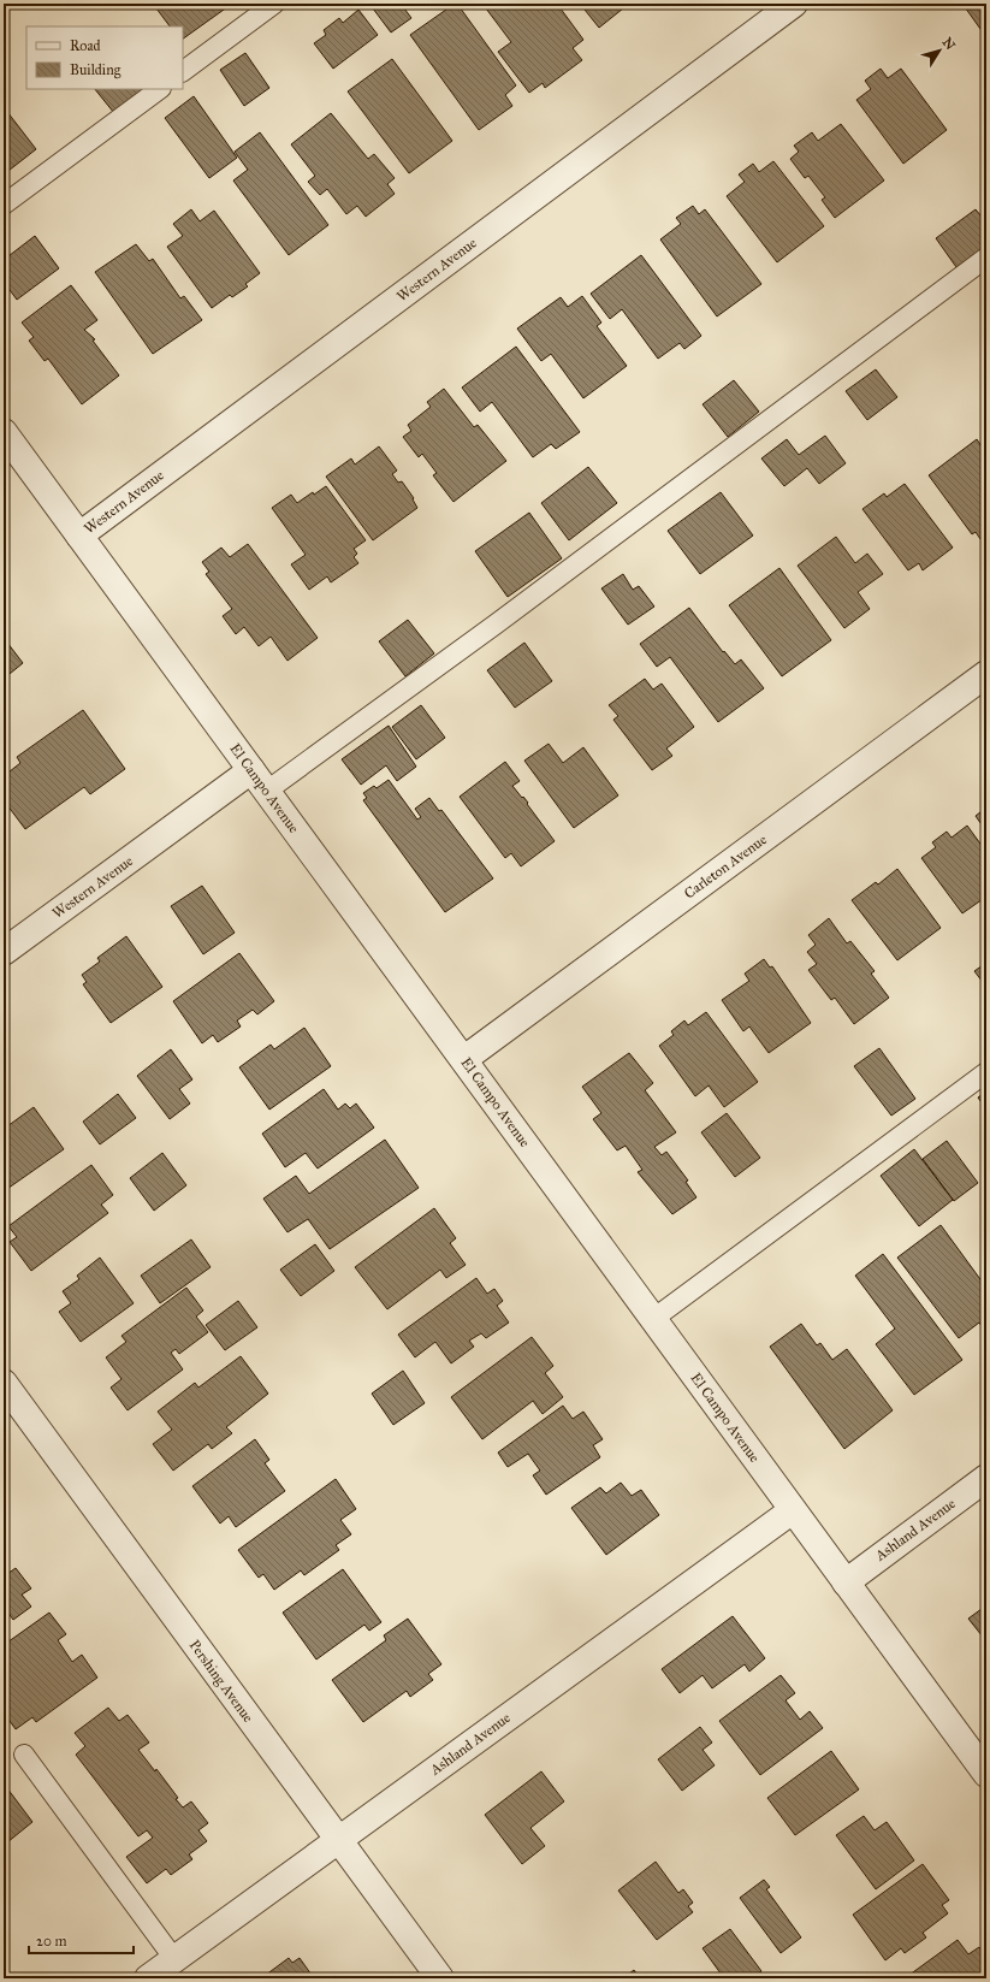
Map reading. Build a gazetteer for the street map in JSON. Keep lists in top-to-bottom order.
{
  "streets": {
    "street": [
      "Western Avenue",
      "El Campo Avenue",
      "Carleton Avenue",
      "Ashland Avenue",
      "Pershing Avenue"
    ]
  },
  "crossings": [
    ["Western Avenue", "El Campo Avenue"],
    ["El Campo Avenue", "Carleton Avenue"],
    ["El Campo Avenue", "Ashland Avenue"],
    ["Ashland Avenue", "Pershing Avenue"]
  ],
  "legend": ["Road", "Building"],
  "scale_bar": "20 m",
  "north": "top right"
}
